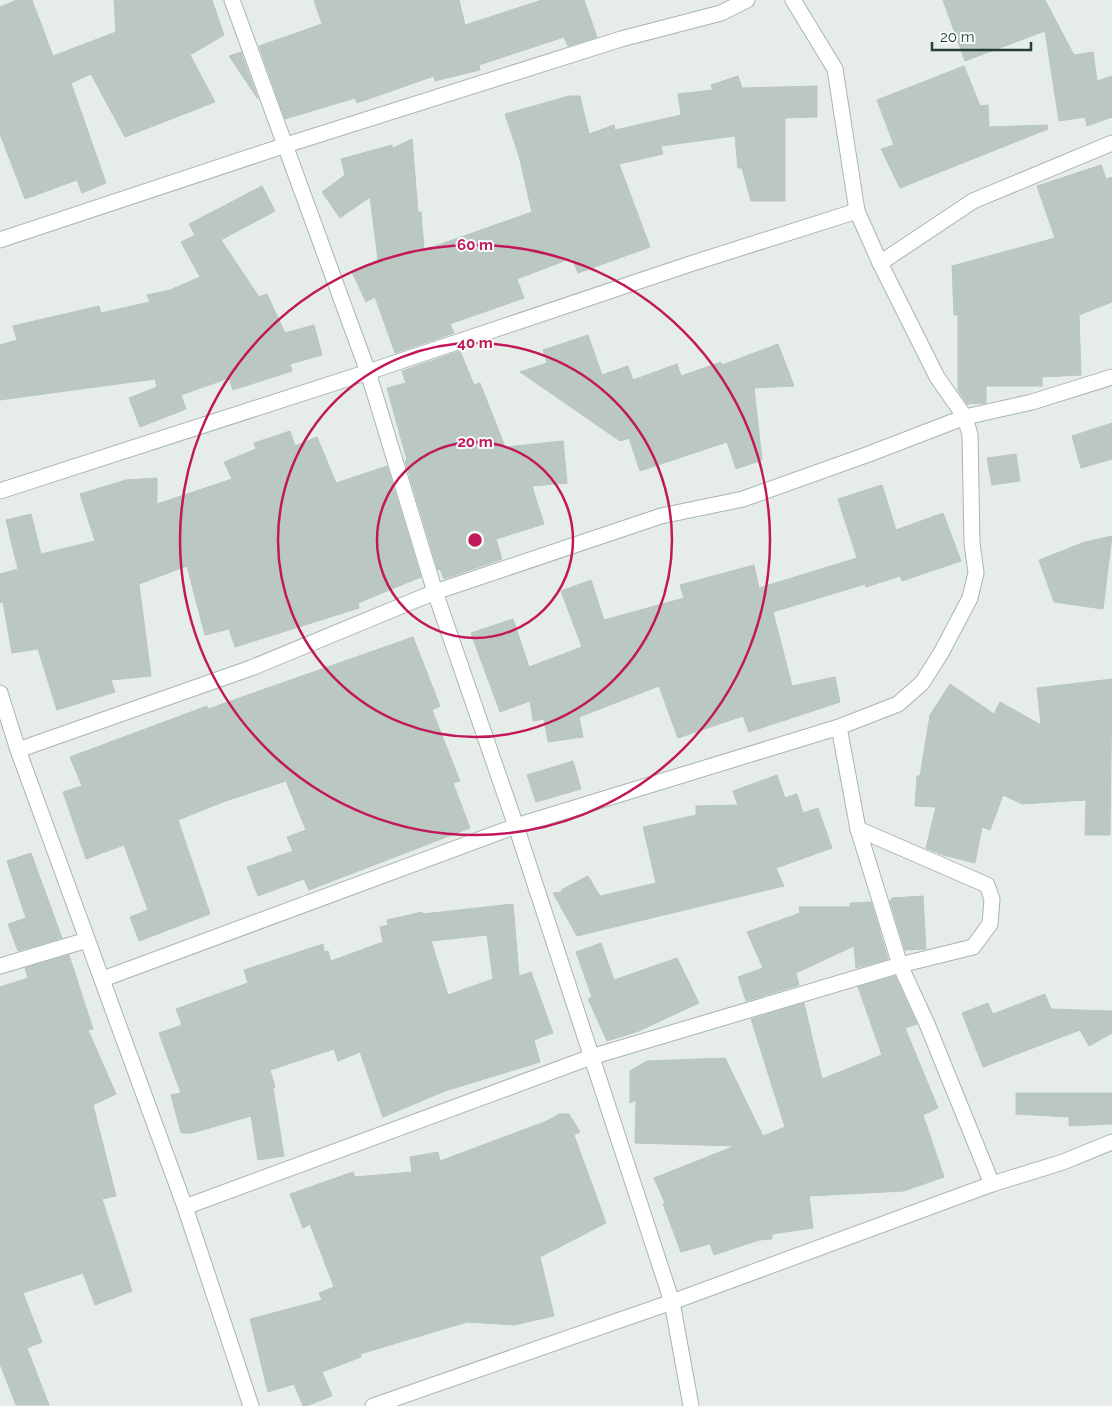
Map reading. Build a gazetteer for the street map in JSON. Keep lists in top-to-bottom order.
{
  "scale_bar": "20 m",
  "rings": ["60 m", "40 m", "20 m"]
}
